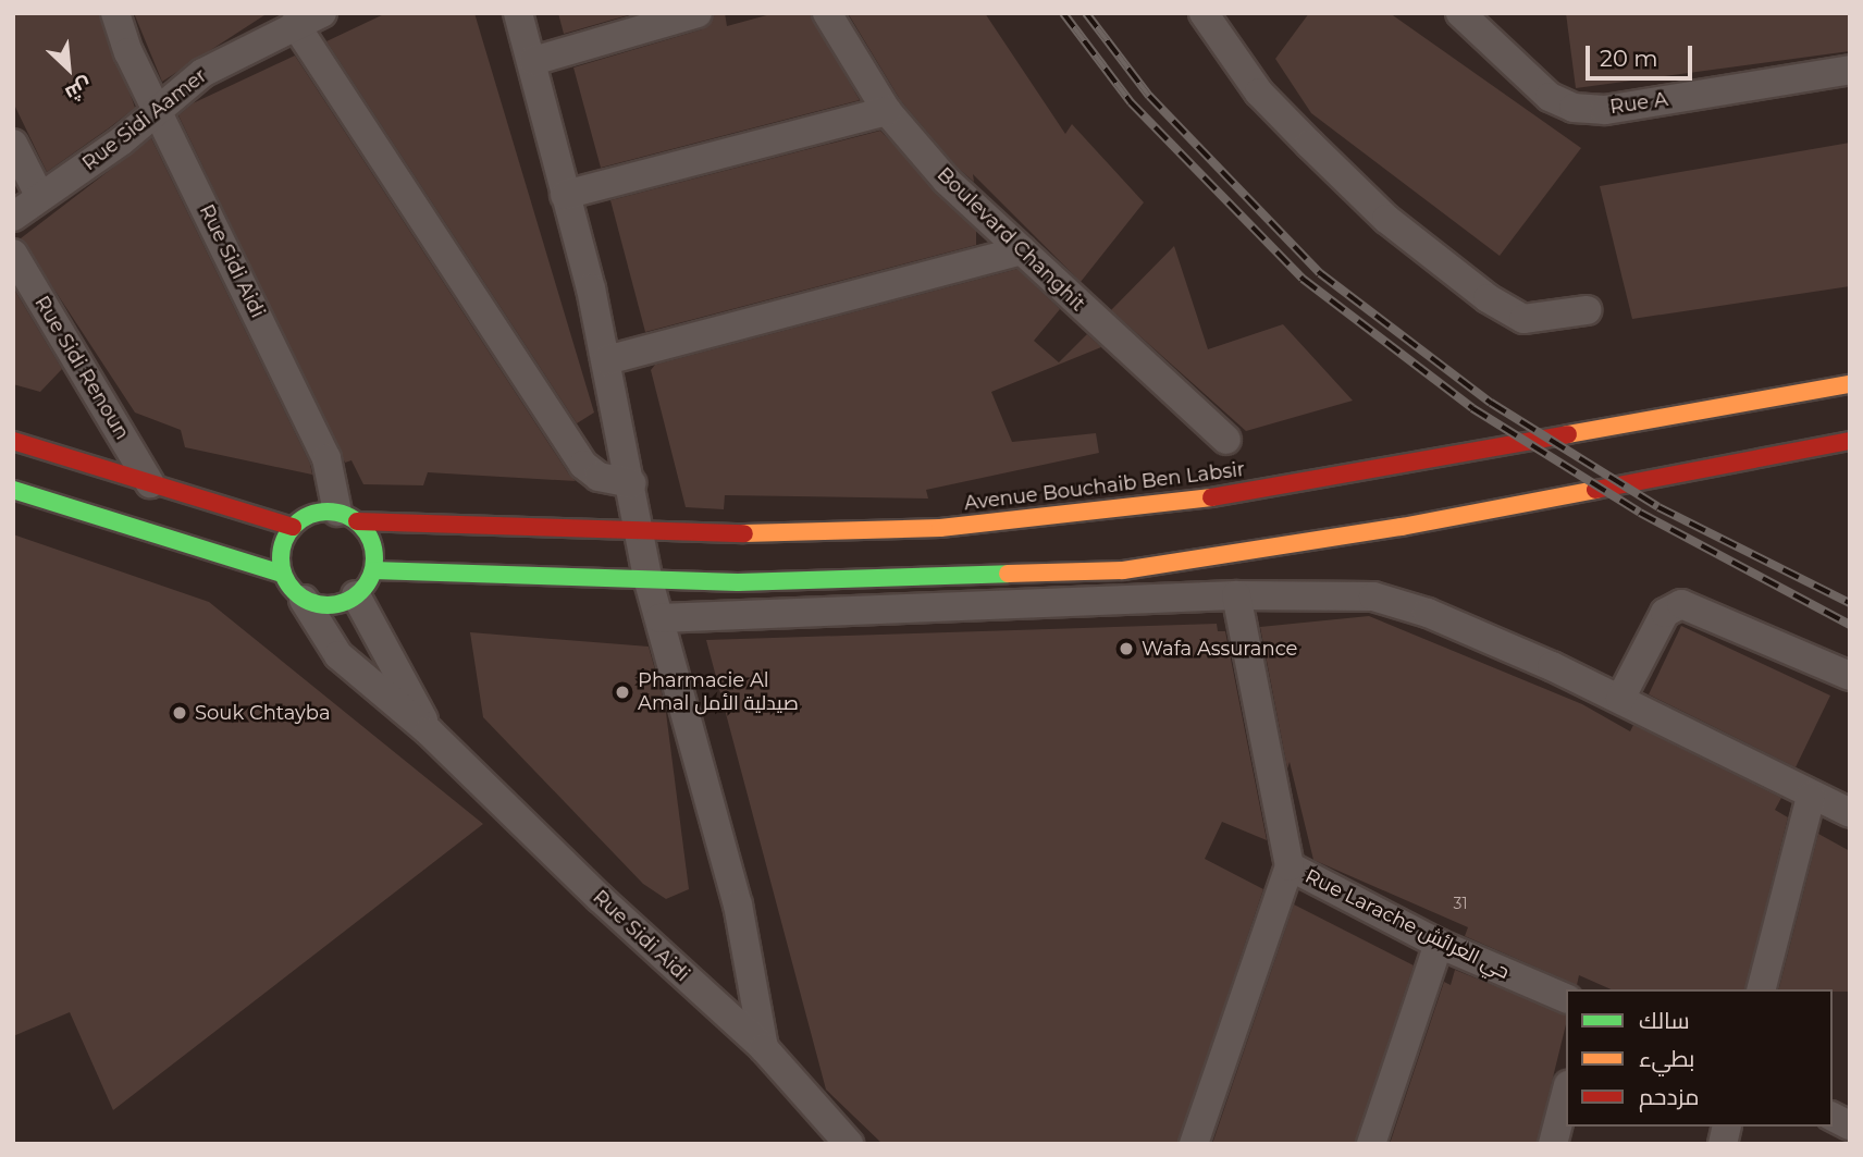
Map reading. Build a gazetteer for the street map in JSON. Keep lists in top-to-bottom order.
{
  "streets": {
    "main road": ["Avenue Bouchaib Ben Labsir"],
    "street": [
      "Rue A",
      "Rue Sidi Aamer",
      "Boulevard Changhit",
      "Rue Sidi Aidi",
      "Rue Sidi Renoun",
      "Rue Larache حي العرائش"
    ]
  },
  "crossings": [
    ["Rue Sidi Aamer", "Rue Sidi Aidi"],
    ["Rue Sidi Aidi", "Avenue Bouchaib Ben Labsir"]
  ],
  "places": ["Wafa Assurance", "Pharmacie Al Amal صيدلية الأمل", "Souk Chtayba"],
  "house_numbers": ["31"],
  "legend": ["سالك", "بطيء", "مزدحم"],
  "scale_bar": "20 m",
  "north": "bottom right"
}
